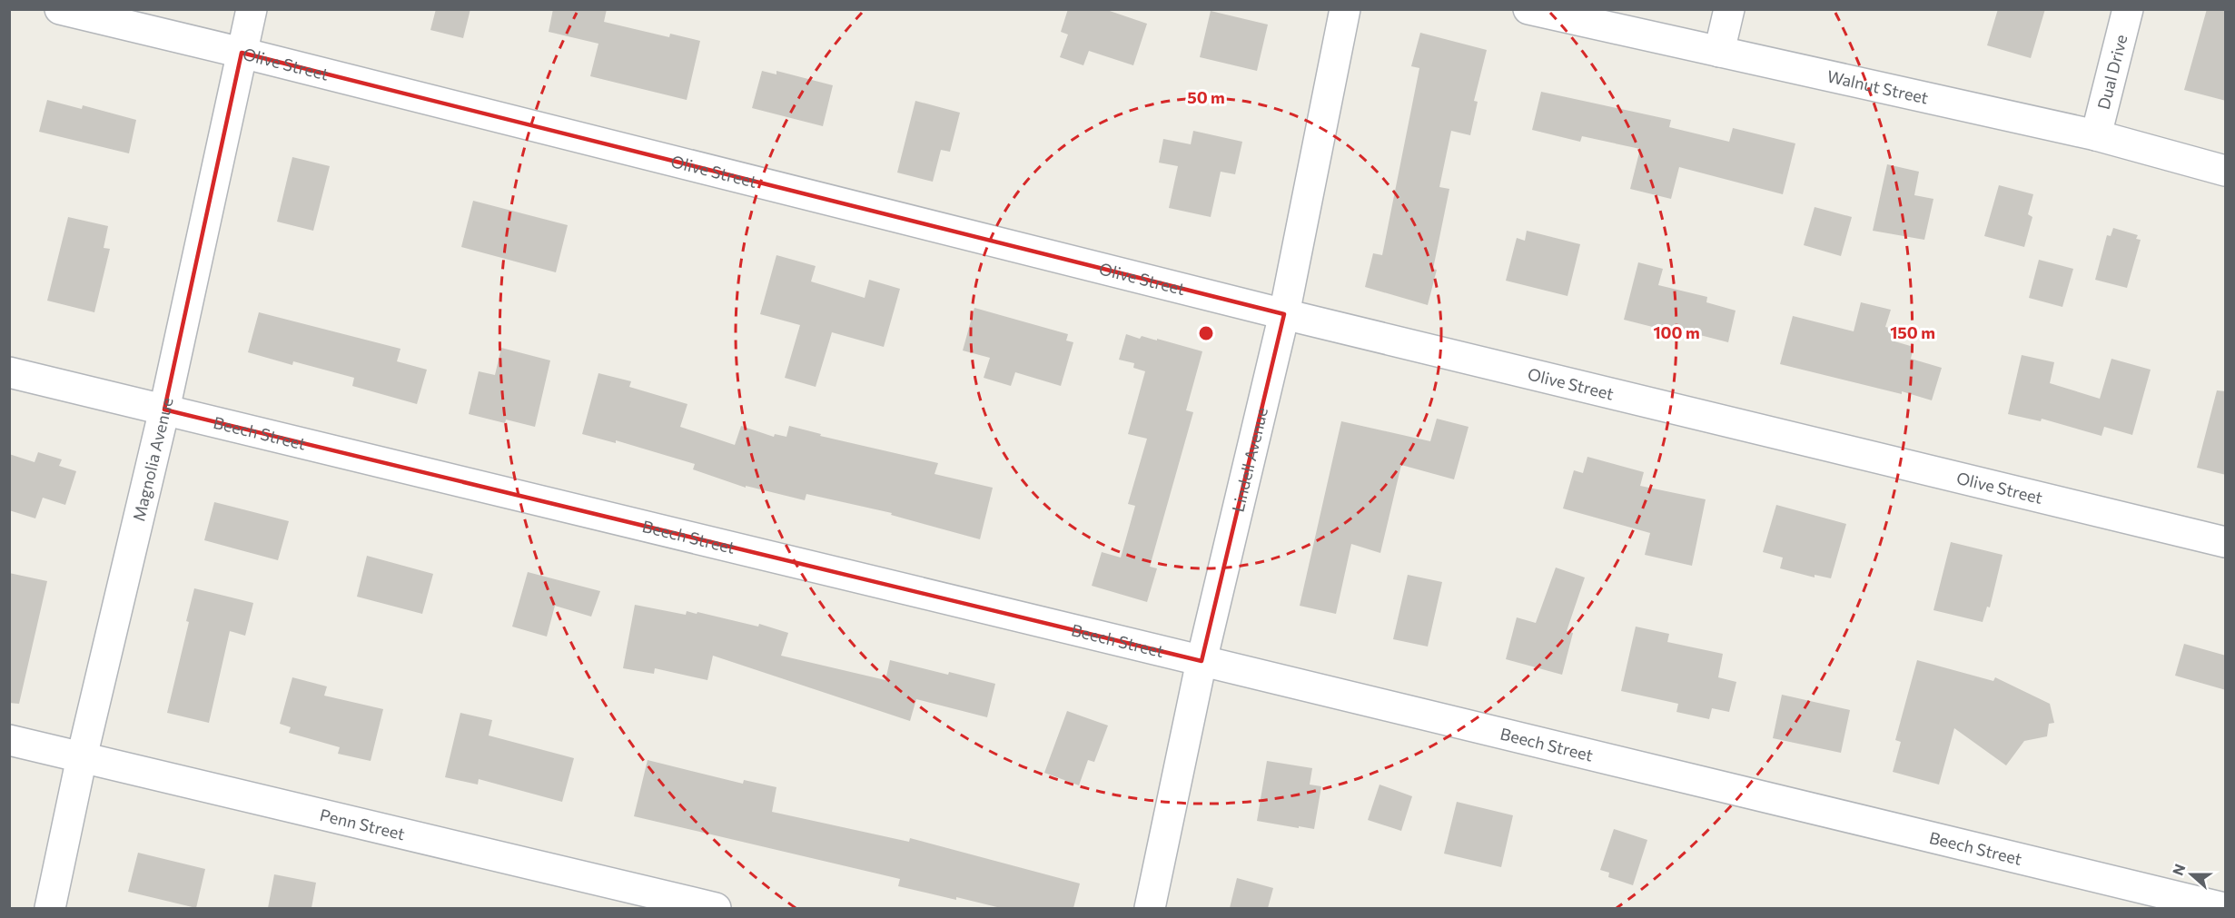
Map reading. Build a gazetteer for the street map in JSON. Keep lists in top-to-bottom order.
{
  "streets": {
    "street": [
      "Olive Street",
      "Dual Drive",
      "Walnut Street",
      "Beech Street",
      "Magnolia Avenue",
      "Lindell Avenue",
      "Penn Street"
    ]
  },
  "crossings": [
    ["Olive Street", "Magnolia Avenue"],
    ["Olive Street", "Lindell Avenue"],
    ["Dual Drive", "Walnut Street"],
    ["Beech Street", "Magnolia Avenue"],
    ["Beech Street", "Lindell Avenue"],
    ["Magnolia Avenue", "Penn Street"]
  ],
  "north": "left",
  "rings": ["50 m", "100 m", "150 m"]
}
